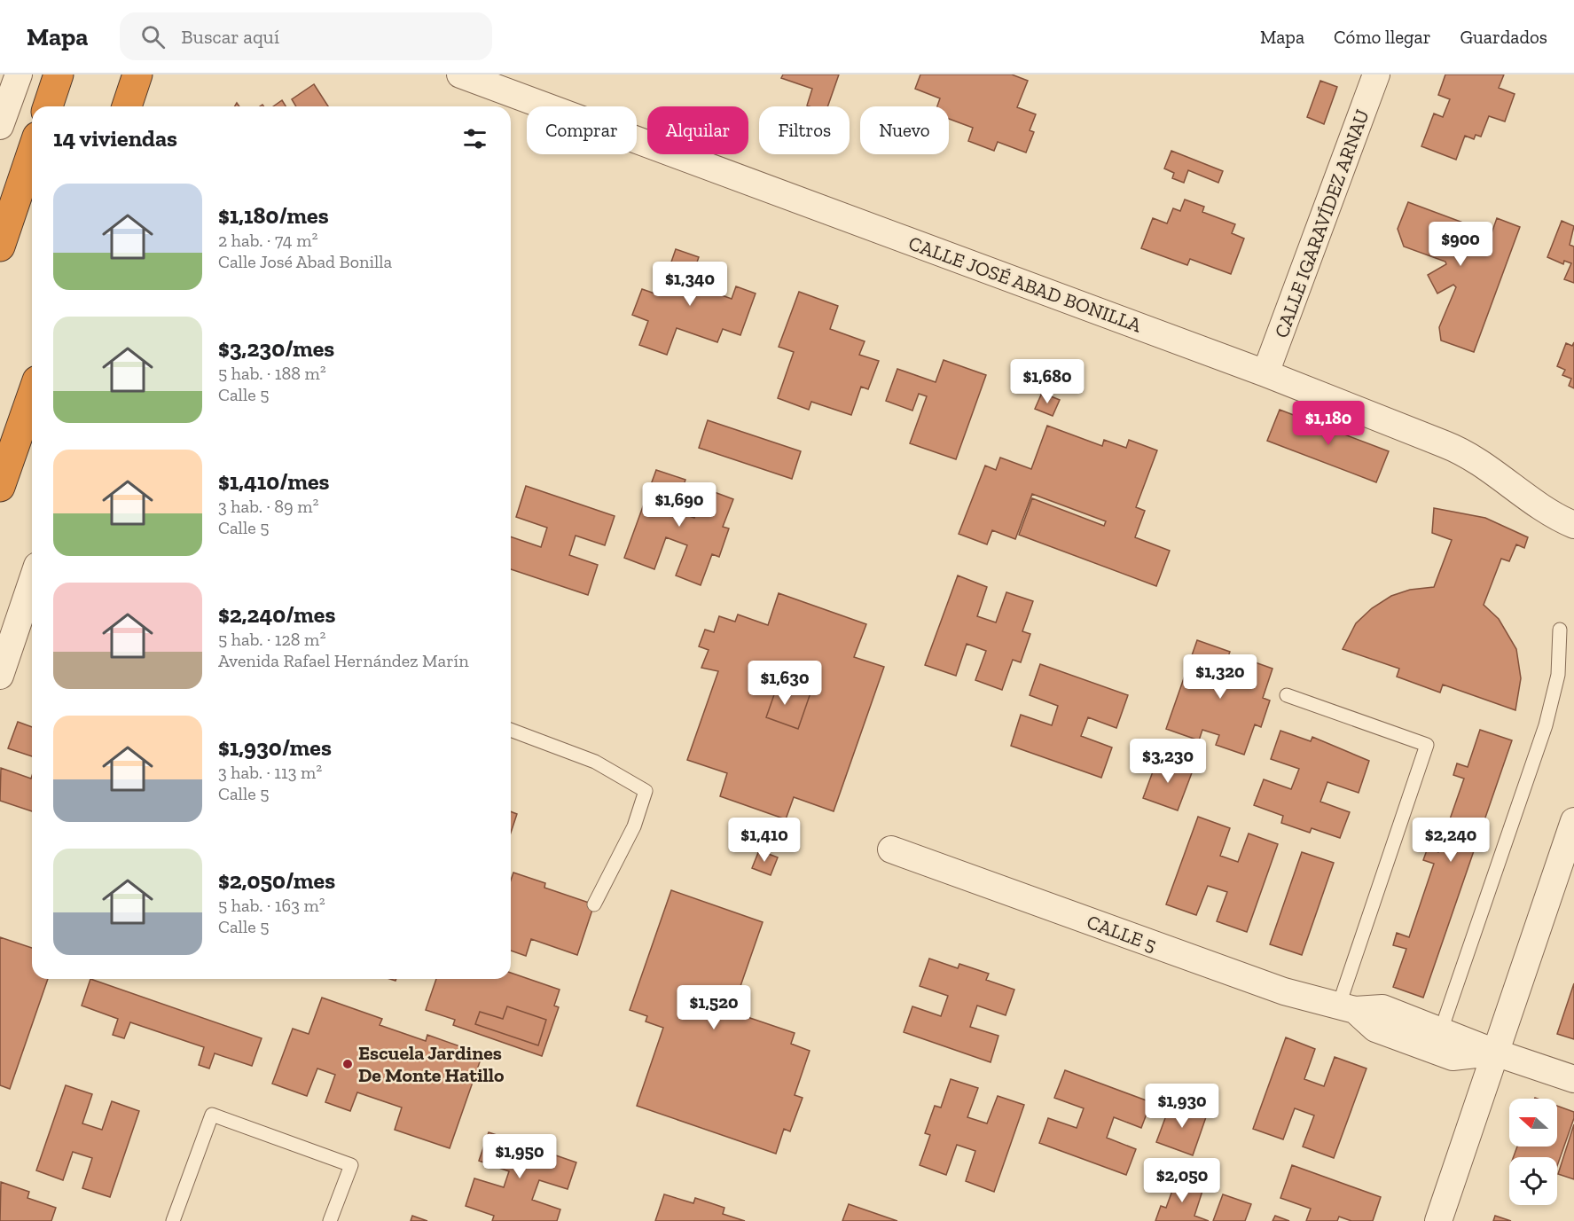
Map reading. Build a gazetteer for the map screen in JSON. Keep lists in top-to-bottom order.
{
  "streets": {
    "street": ["CALLE IGARAVÍDEZ ARNAU", "CALLE JOSÉ ABAD BONILLA", "CALLE 5"]
  },
  "crossings": [
    ["CALLE IGARAVÍDEZ ARNAU", "CALLE JOSÉ ABAD BONILLA"]
  ],
  "places": ["Escuela Jardines De Monte Hatillo"],
  "north": "left",
  "page": {
    "header": "Mapa",
    "search": "Buscar aquí",
    "nav": ["Mapa", "Cómo llegar", "Guardados"],
    "chip": [
      "Comprar",
      "Alquilar",
      "Filtros",
      "Nuevo"
    ],
    "heading": "14 viviendas",
    "list": [
      {
        "name": "$1,180/mes",
        "note": "2 hab. · 74 m² · Calle José Abad Bonilla"
      },
      {
        "name": "$3,230/mes",
        "note": "5 hab. · 188 m² · Calle 5"
      },
      {
        "name": "$1,410/mes",
        "note": "3 hab. · 89 m² · Calle 5"
      },
      {
        "name": "$2,240/mes",
        "note": "5 hab. · 128 m² · Avenida Rafael Hernández Marín"
      },
      {
        "name": "$1,930/mes",
        "note": "3 hab. · 113 m² · Calle 5"
      },
      {
        "name": "$2,050/mes",
        "note": "5 hab. · 163 m² · Calle 5"
      }
    ],
    "price": [
      "$900",
      "$1,340",
      "$1,680",
      "$1,180",
      "$1,690",
      "$1,320",
      "$1,630",
      "$3,230",
      "$1,410",
      "$2,240",
      "$1,520",
      "$1,930",
      "$1,950",
      "$2,050"
    ]
  }
}
